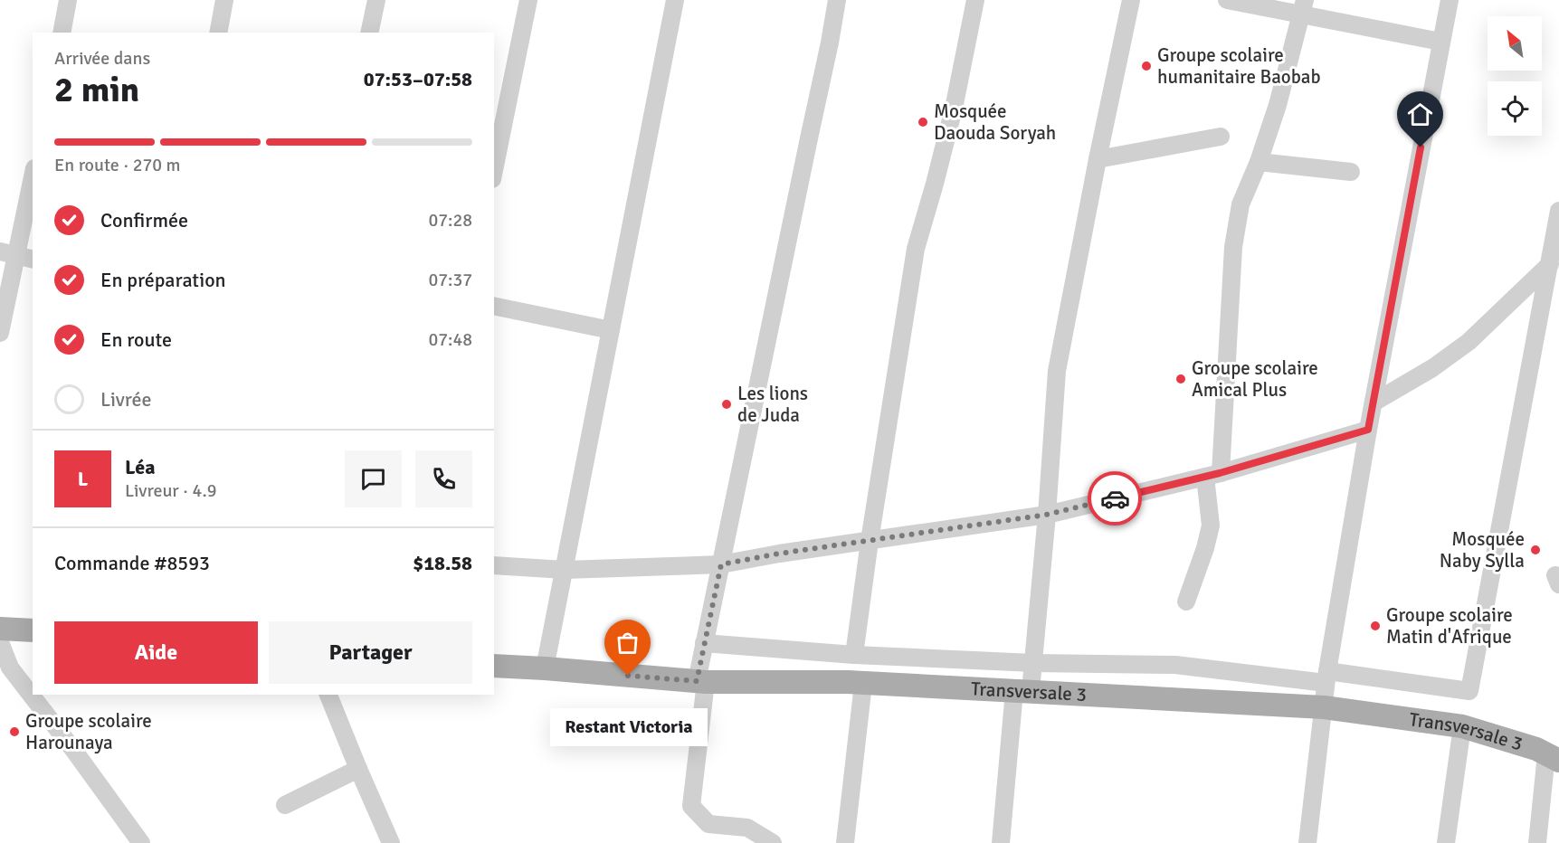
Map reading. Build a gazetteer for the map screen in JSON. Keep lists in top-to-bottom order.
{
  "streets": {
    "main road": ["Transversale 3"]
  },
  "places": [
    "Groupe scolaire humanitaire Baobab",
    "Mosquée Daouda Soryah",
    "Groupe scolaire Amical Plus",
    "Les lions de Juda",
    "Mosquée Naby Sylla",
    "Groupe scolaire Matin d'Afrique",
    "Restant Victoria",
    "Groupe scolaire Harounaya"
  ],
  "north": "top left",
  "page": {
    "heading": ["2 min", "Arrivée dans", "07:53–07:58"],
    "panel": [
      "Léa",
      "Livreur · 4.9",
      "Commande #8593",
      "$18.58"
    ],
    "bar": "En route · 270 m",
    "list": [
      ["Confirmée", "07:28"],
      ["En préparation", "07:37"],
      ["En route", "07:48"],
      "Livrée"
    ],
    "round": "L",
    "buttons": ["Aide", "Partager"],
    "bubble": "Restant Victoria"
  }
}
